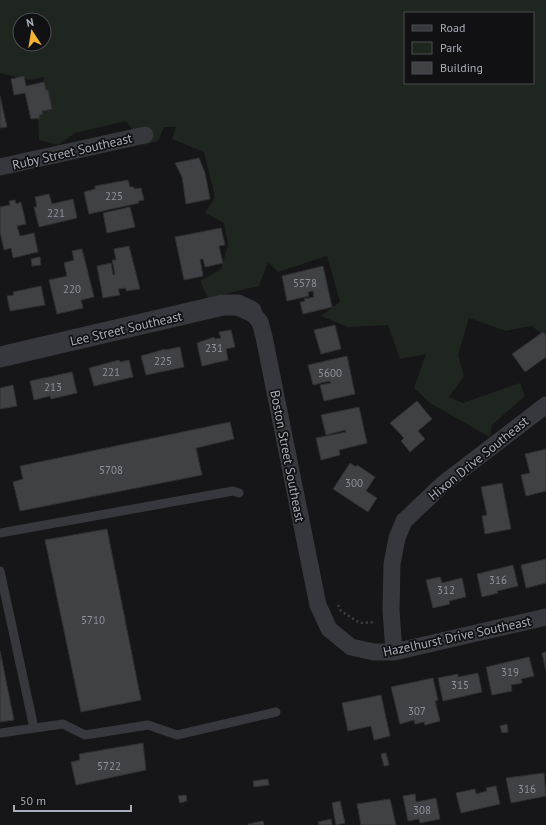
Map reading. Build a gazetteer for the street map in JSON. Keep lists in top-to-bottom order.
{
  "streets": {
    "street": [
      "Ruby Street Southeast",
      "Lee Street Southeast",
      "Boston Street Southeast",
      "Hixon Drive Southeast",
      "Hazelhurst Drive Southeast"
    ]
  },
  "crossings": [
    ["Lee Street Southeast", "Boston Street Southeast"],
    ["Boston Street Southeast", "Hazelhurst Drive Southeast"],
    ["Hixon Drive Southeast", "Hazelhurst Drive Southeast"]
  ],
  "house_numbers": [
    "225",
    "221",
    "5578",
    "220",
    "231",
    "225",
    "221",
    "5600",
    "213",
    "5708",
    "300",
    "316",
    "312",
    "5710",
    "319",
    "315",
    "307",
    "5722",
    "316",
    "308"
  ],
  "legend": ["Road", "Park", "Building"],
  "scale_bar": "50 m",
  "north": "top"
}
